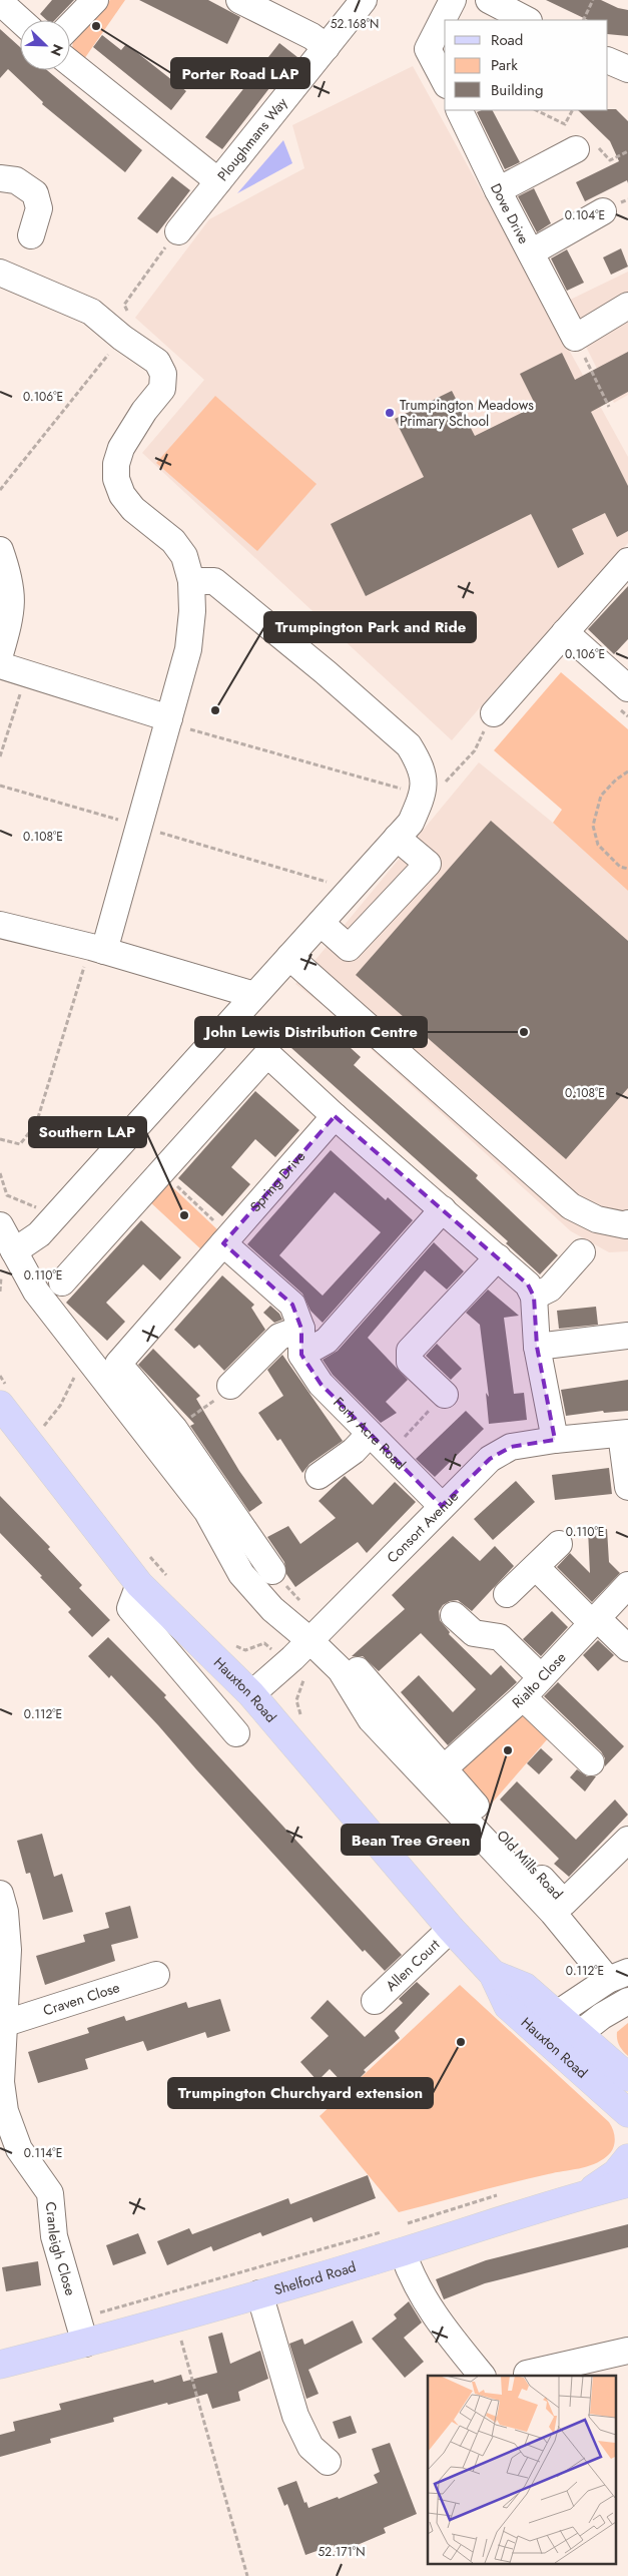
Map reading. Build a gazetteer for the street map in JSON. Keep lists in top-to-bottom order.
{
  "streets": {
    "main road": ["Hauxton Road", "Shelford Road"],
    "street": [
      "Ploughmans Way",
      "Dove Drive",
      "Spring Drive",
      "Forty Acre Road",
      "Consort Avenue",
      "Rialto Close",
      "Old Mills Road",
      "Allen Court",
      "Craven Close",
      "Cranleigh Close"
    ]
  },
  "crossings": [
    ["Forty Acre Road", "Consort Avenue"],
    ["Consort Avenue", "Hauxton Road"],
    ["Rialto Close", "Old Mills Road"],
    ["Hauxton Road", "Allen Court"],
    ["Craven Close", "Cranleigh Close"],
    ["Cranleigh Close", "Shelford Road"]
  ],
  "places": [
    "Porter Road LAP",
    "Trumpington Meadows Primary School",
    "Trumpington Park and Ride",
    "John Lewis Distribution Centre",
    "Southern LAP",
    "Bean Tree Green",
    "Trumpington Churchyard extension"
  ],
  "legend": ["Road", "Park", "Building"],
  "north": "bottom right",
  "coordinates": [
    "52.168°N",
    "0.104°E",
    "0.106°E",
    "0.108°E",
    "0.110°E",
    "0.112°E",
    "0.114°E",
    "52.171°N"
  ]
}
